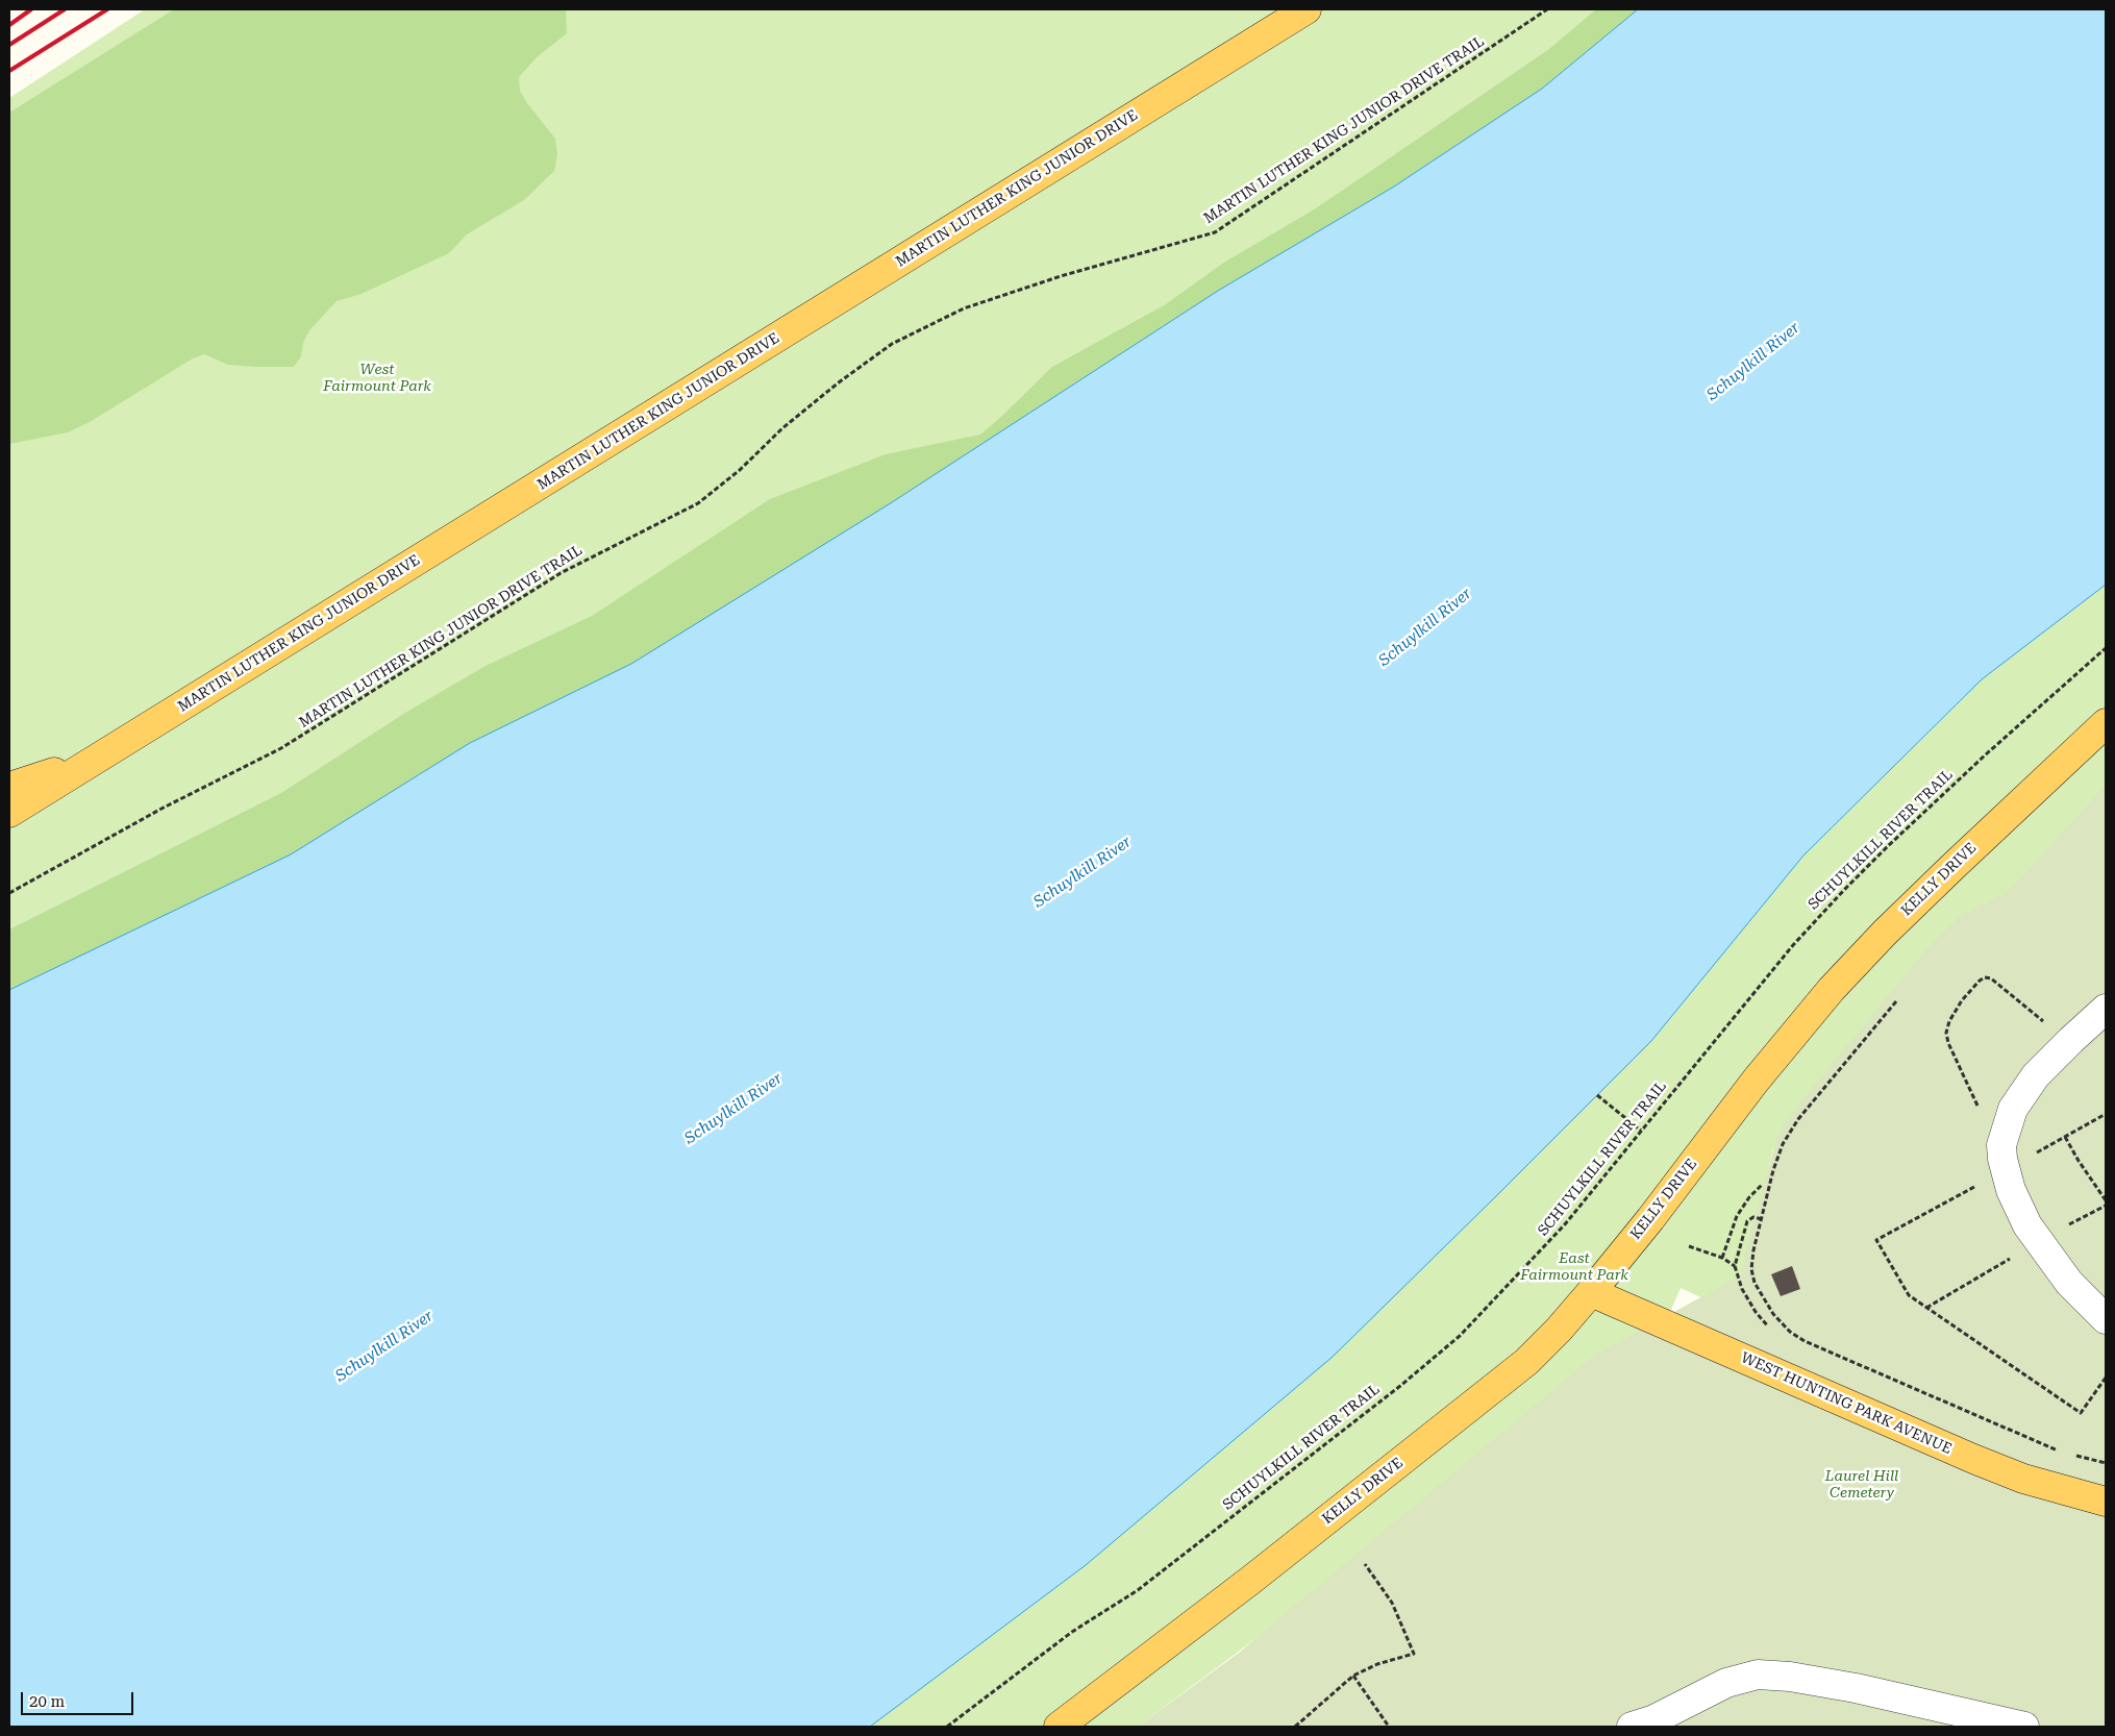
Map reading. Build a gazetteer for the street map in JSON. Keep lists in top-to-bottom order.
{
  "streets": {
    "main road": ["MARTIN LUTHER KING JUNIOR DRIVE", "KELLY DRIVE", "WEST HUNTING PARK AVENUE"],
    "path": ["MARTIN LUTHER KING JUNIOR DRIVE TRAIL", "SCHUYLKILL RIVER TRAIL"]
  },
  "crossings": [
    ["KELLY DRIVE", "WEST HUNTING PARK AVENUE"]
  ],
  "water": ["Schuylkill River"],
  "parks": ["West Fairmount Park", "East Fairmount Park", "Laurel Hill Cemetery"],
  "scale_bar": "20 m"
}
